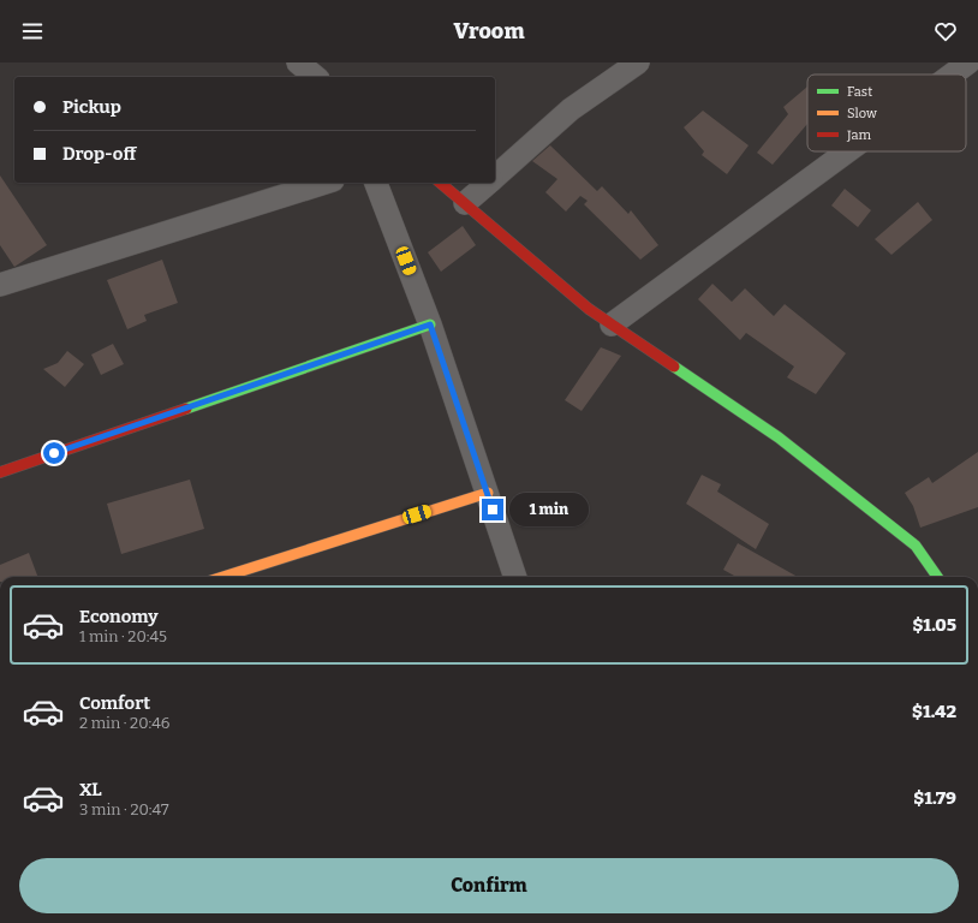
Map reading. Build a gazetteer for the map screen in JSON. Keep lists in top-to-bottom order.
{
  "legend": ["Fast", "Slow", "Jam"],
  "page": {
    "header": "Vroom",
    "banner": ["Pickup", "Drop-off"],
    "bubble": "1 min",
    "list": [
      {
        "name": "Economy",
        "note": "1 min · 20:45",
        "value": "$1.05"
      },
      {
        "name": "Comfort",
        "note": "2 min · 20:46",
        "value": "$1.42"
      },
      {
        "name": "XL",
        "note": "3 min · 20:47",
        "value": "$1.79"
      }
    ],
    "buttons": "Confirm"
  }
}
